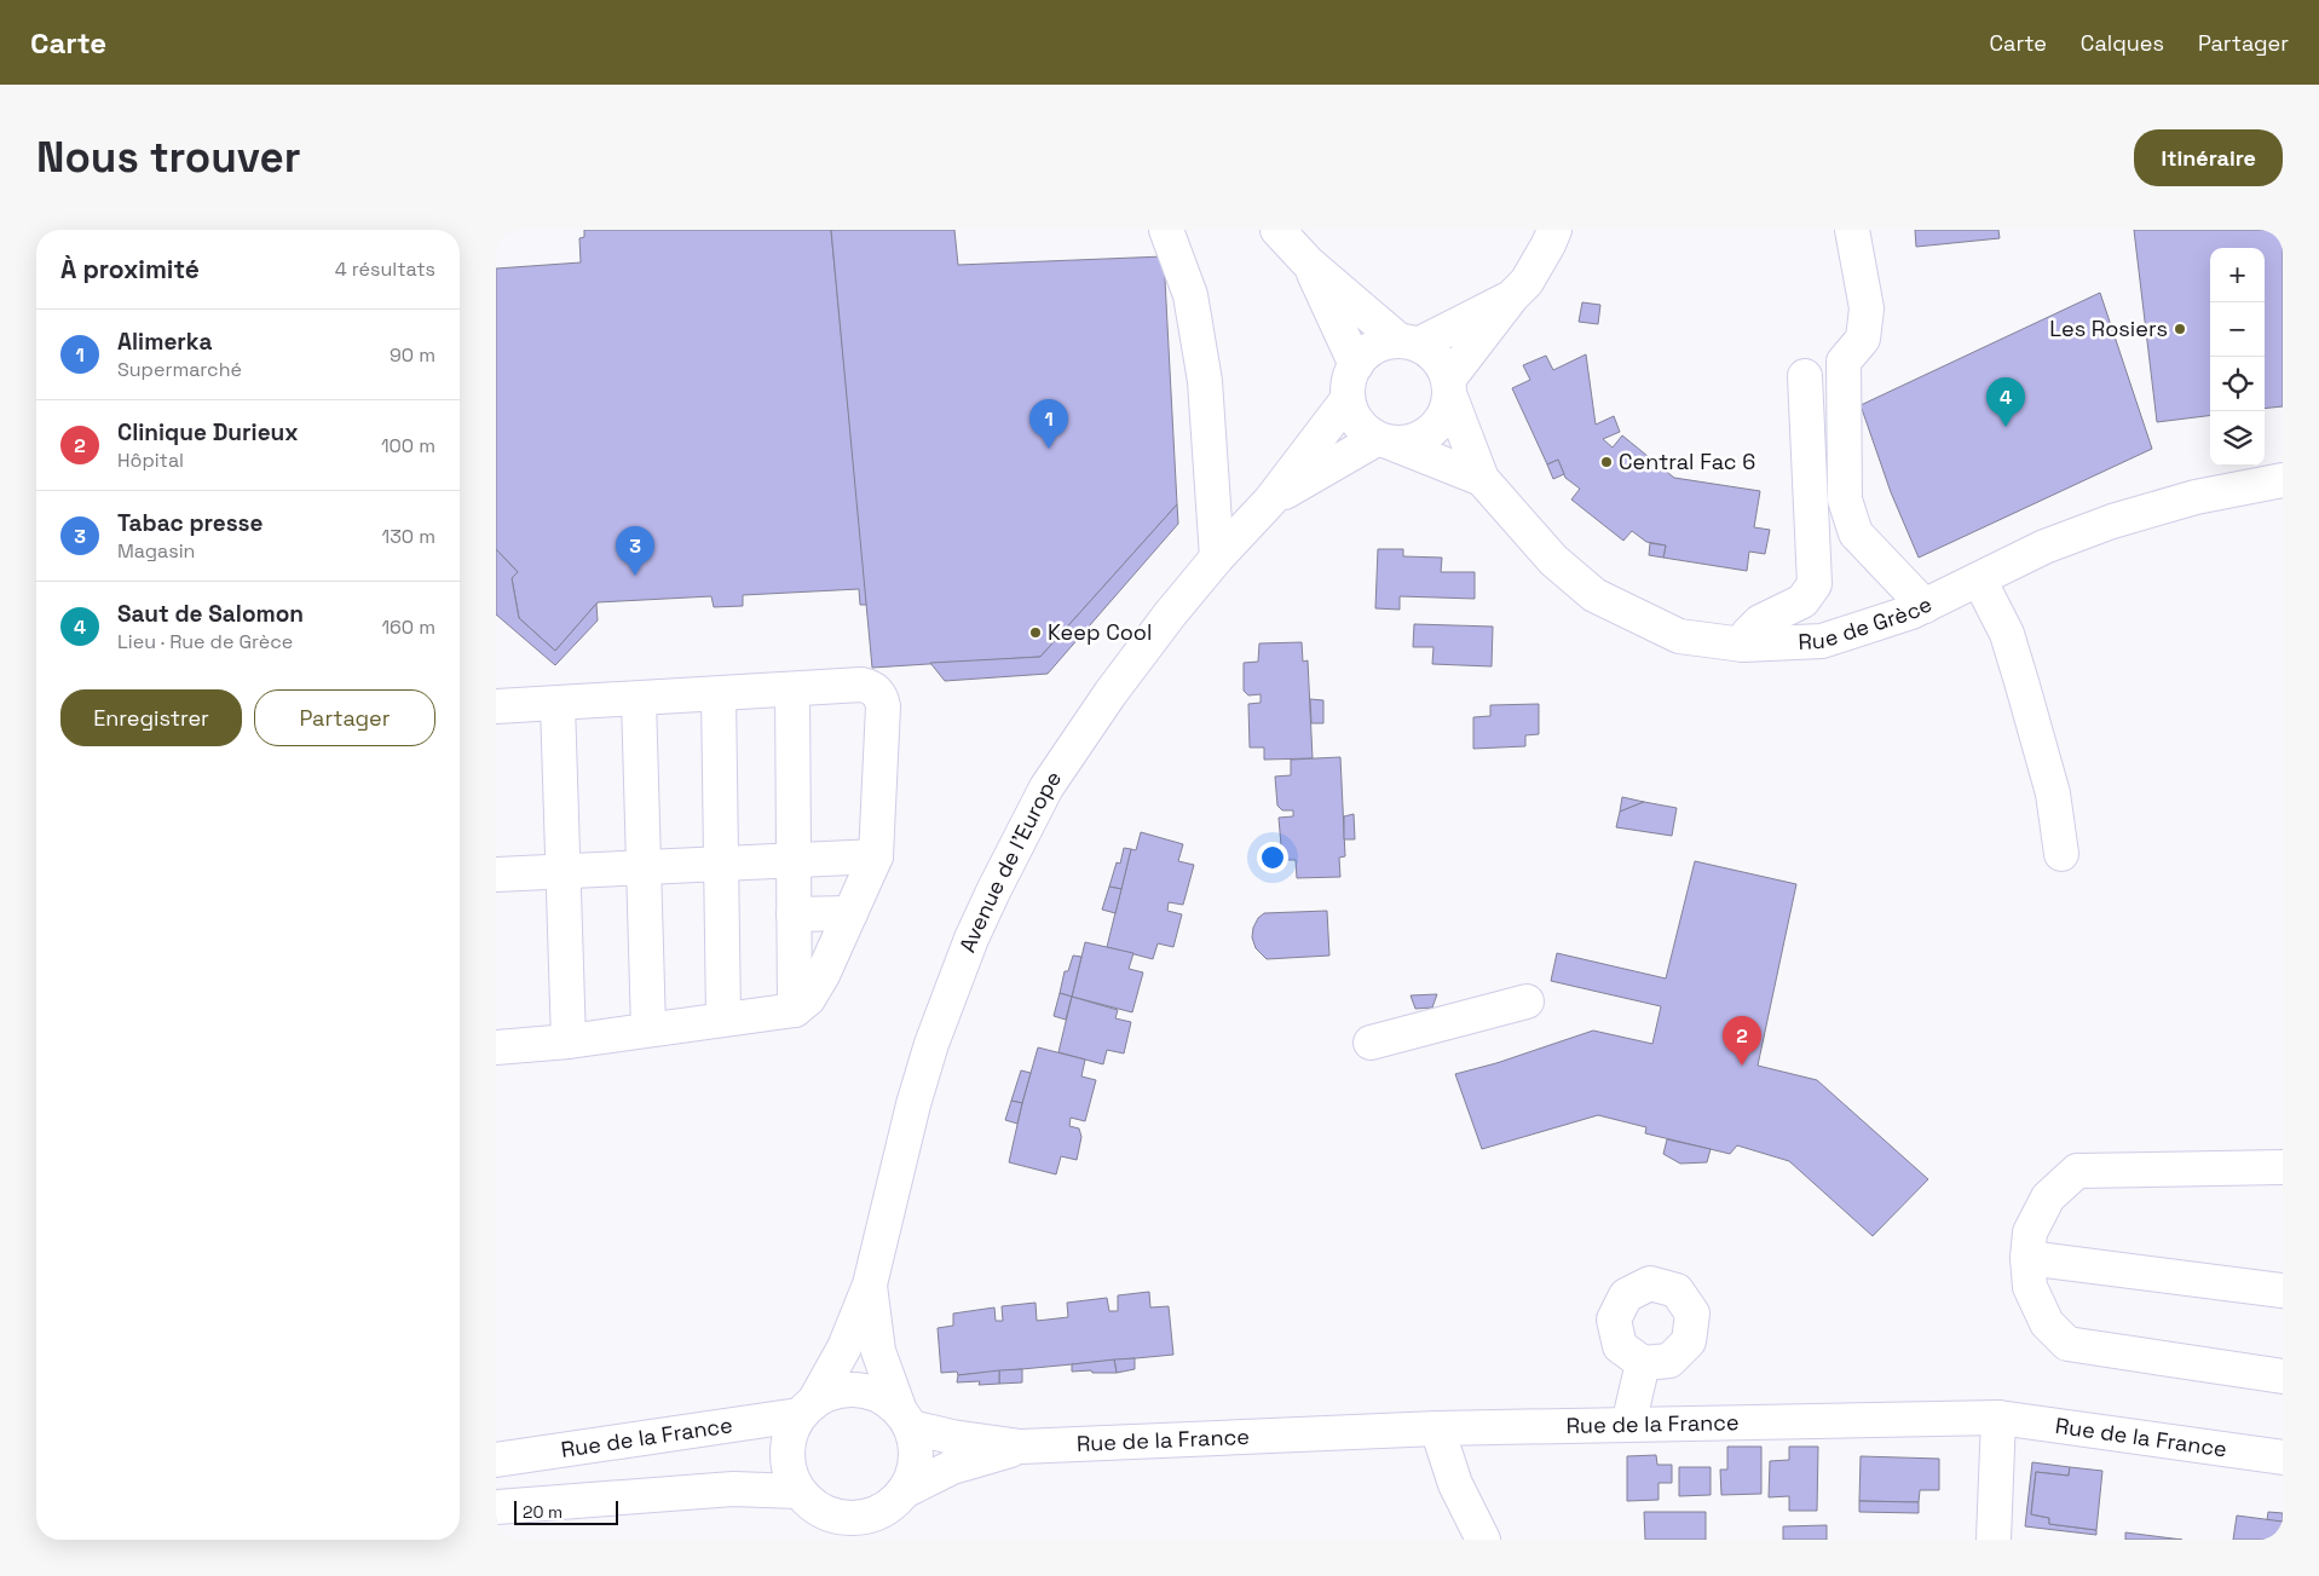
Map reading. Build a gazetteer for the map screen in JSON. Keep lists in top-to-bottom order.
{
  "streets": {
    "street": ["Rue de Grèce", "Avenue de l'Europe", "Rue de la France"]
  },
  "crossings": [
    ["Rue de Grèce", "Avenue de l'Europe"],
    ["Avenue de l'Europe", "Rue de la France"]
  ],
  "places": ["Les Rosiers", "Central Fac 6", "Keep Cool"],
  "scale_bar": "20 m",
  "page": {
    "header": "Carte",
    "nav": ["Carte", "Calques", "Partager"],
    "buttons": [
      "Itinéraire",
      ["Enregistrer", "Partager"]
    ],
    "title": "Nous trouver",
    "heading": ["À proximité", "4 résultats"],
    "map_buttons": ["+", "−"],
    "list": [
      {
        "mark": "1",
        "name": "Alimerka",
        "note": "Supermarché",
        "value": "90 m"
      },
      {
        "mark": "2",
        "name": "Clinique Durieux",
        "note": "Hôpital",
        "value": "100 m"
      },
      {
        "mark": "3",
        "name": "Tabac presse",
        "note": "Magasin",
        "value": "130 m"
      },
      {
        "mark": "4",
        "name": "Saut de Salomon",
        "note": "Lieu · Rue de Grèce",
        "value": "160 m"
      }
    ],
    "pins": [
      "4",
      "1",
      "3",
      "2"
    ],
    "scale": "20 m"
  }
}
